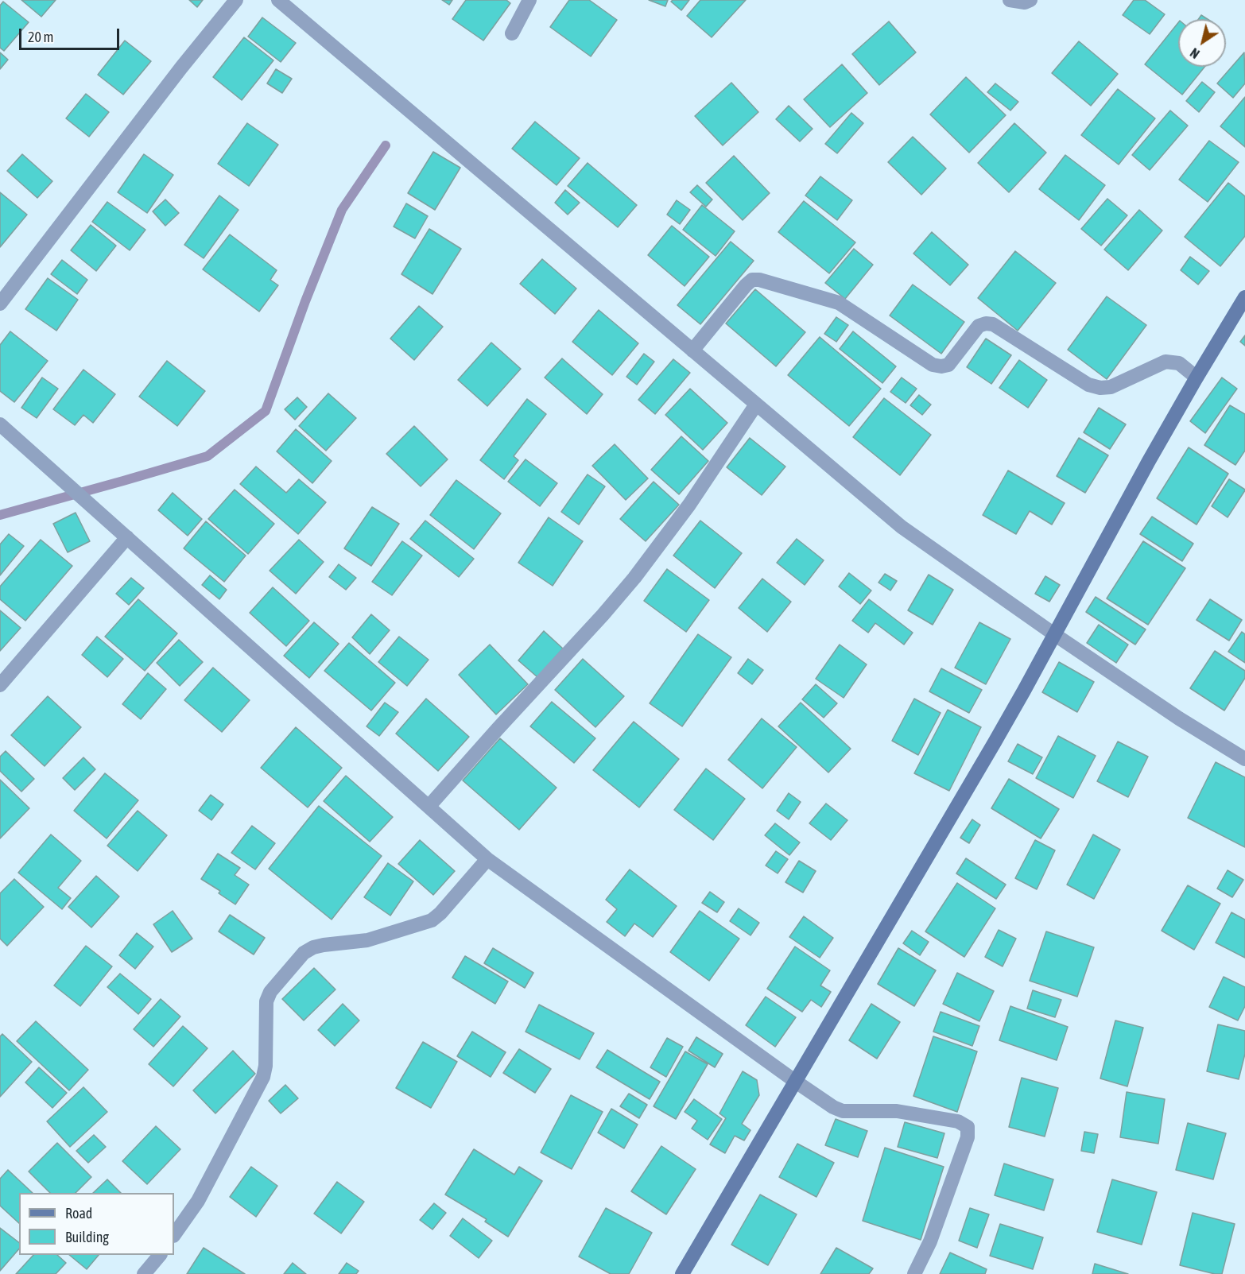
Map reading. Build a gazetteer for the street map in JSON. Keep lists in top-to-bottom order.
{
  "legend": ["Road", "Building"],
  "scale_bar": "20 m",
  "north": "bottom left"
}
